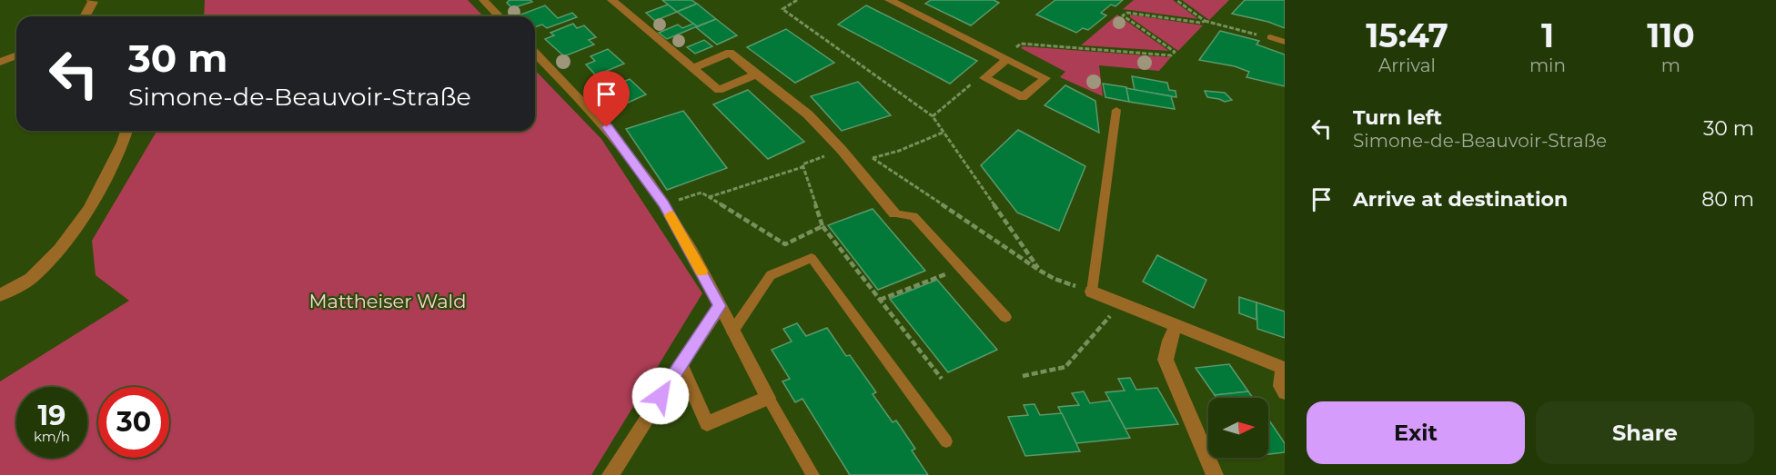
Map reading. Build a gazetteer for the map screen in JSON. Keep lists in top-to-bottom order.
{
  "parks": ["Mattheiser Wald"],
  "north": "right",
  "page": {
    "eta": [
      "15:47",
      "Arrival",
      "1",
      "min",
      "110",
      "m"
    ],
    "turn": ["30 m", "Simone-de-Beauvoir-Straße"],
    "list": [
      {
        "name": "Turn left",
        "note": "Simone-de-Beauvoir-Straße",
        "value": "30 m"
      },
      {
        "name": "Arrive at destination",
        "value": "80 m"
      }
    ],
    "speed": "19 km/h",
    "limit": "30",
    "buttons": ["Exit", "Share"]
  }
}
